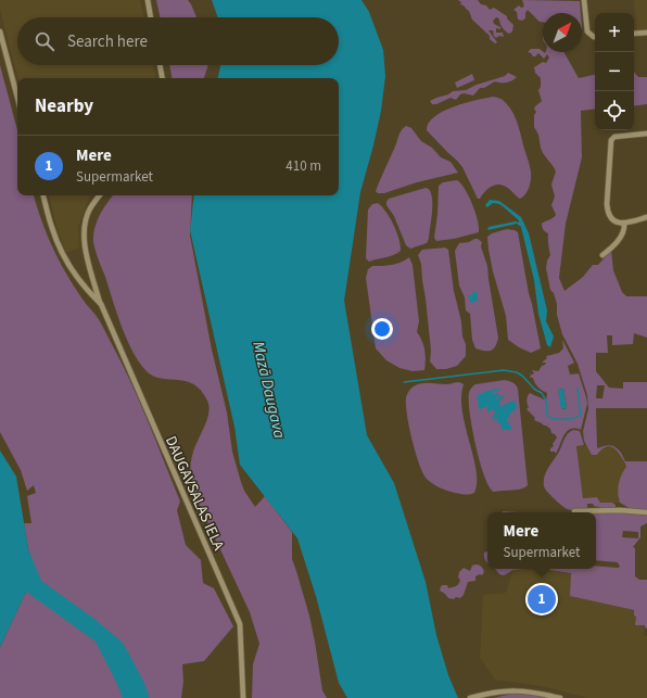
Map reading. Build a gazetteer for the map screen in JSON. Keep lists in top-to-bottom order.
{
  "streets": {
    "street": ["DAUGAVSALAS IELA"]
  },
  "water": ["Mazā Daugava"],
  "north": "top right",
  "page": {
    "map_buttons": ["+", "−"],
    "search": "Search here",
    "heading": "Nearby",
    "list": [
      {
        "mark": "1",
        "name": "Mere",
        "note": "Supermarket",
        "value": "410 m"
      }
    ],
    "popup": ["Mere", "Supermarket"],
    "pins": "1"
  }
}
